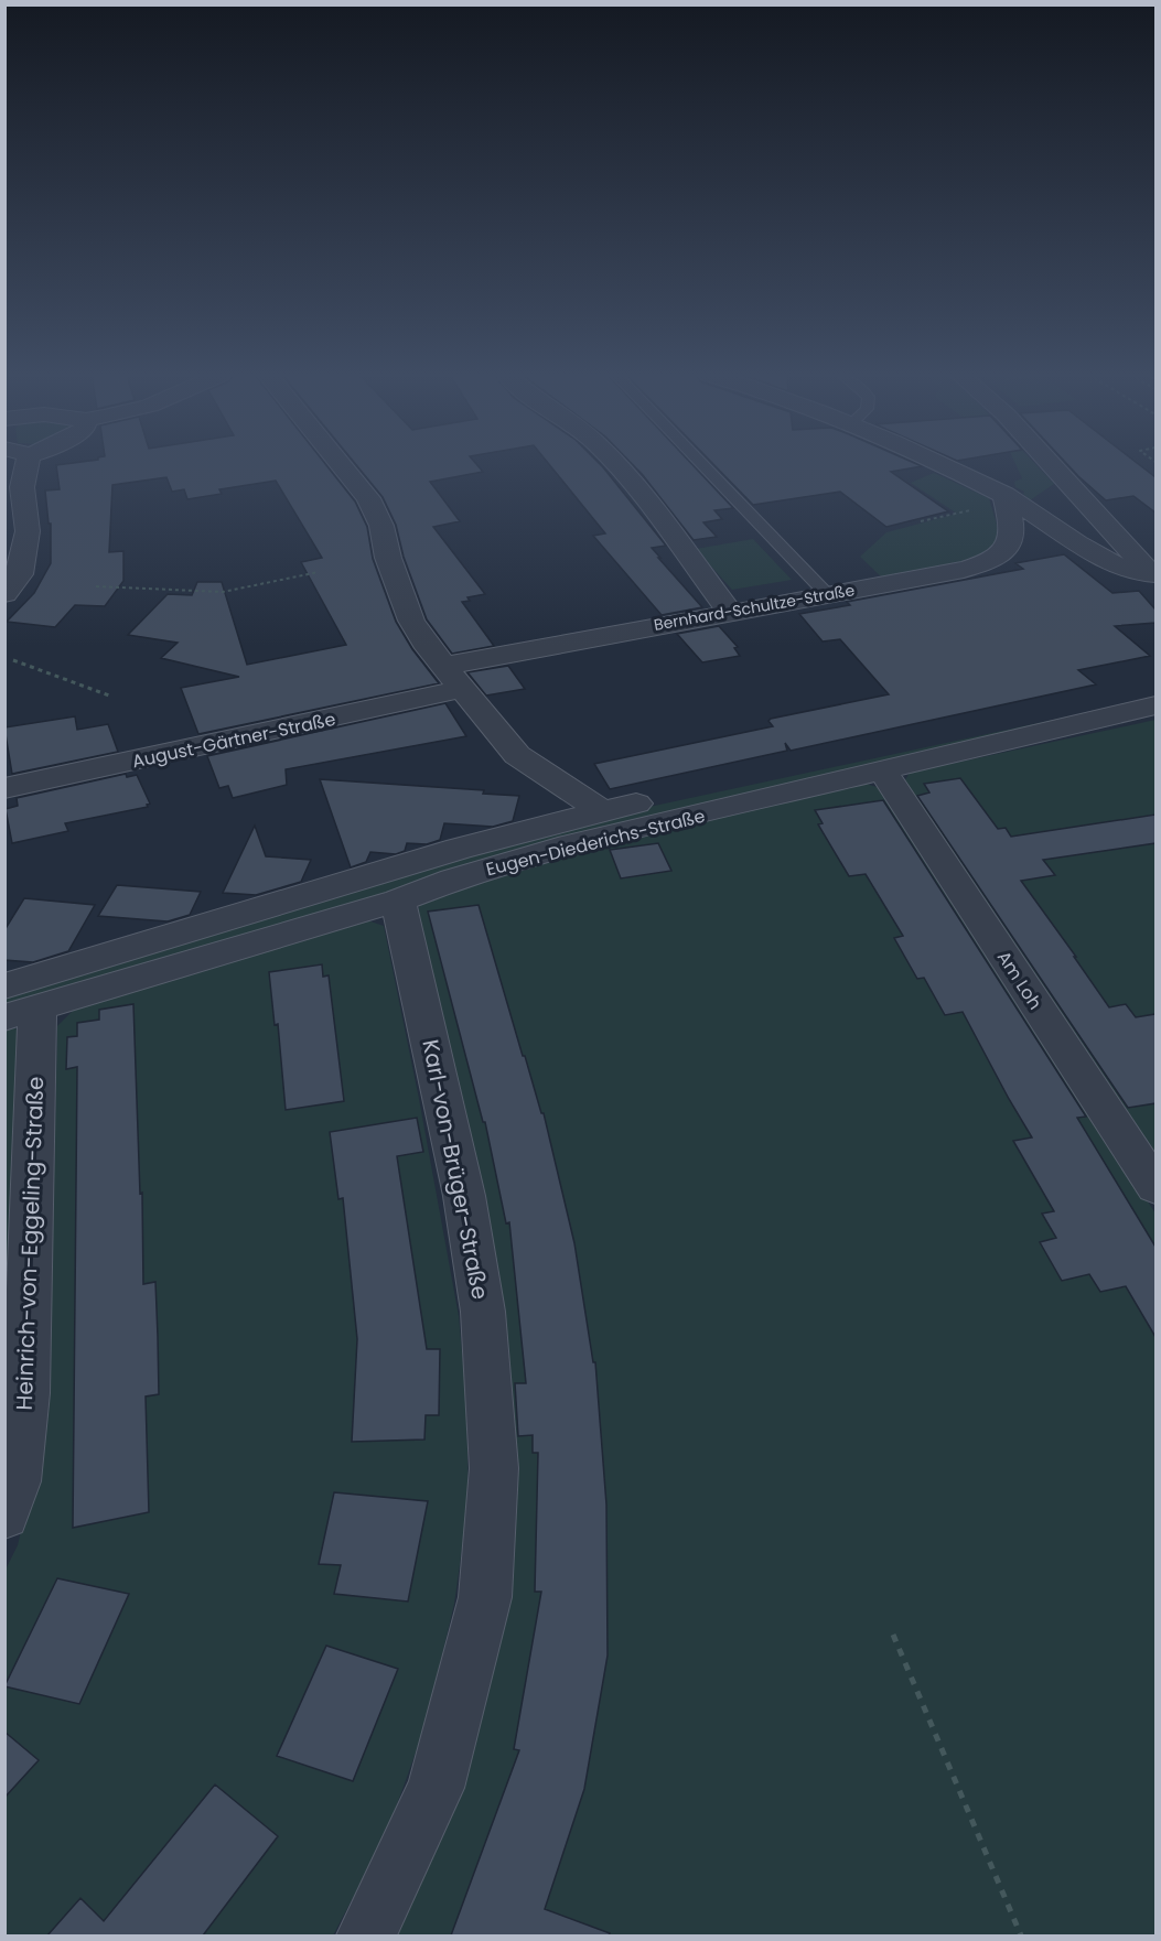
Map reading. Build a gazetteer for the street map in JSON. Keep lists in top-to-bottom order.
{
  "streets": {
    "street": [
      "Bernhard-Schultze-Straße",
      "August-Gärtner-Straße",
      "Eugen-Diederichs-Straße",
      "Am Loh",
      "Karl-von-Brüger-Straße",
      "Heinrich-von-Eggeling-Straße"
    ]
  },
  "crossings": [
    ["Bernhard-Schultze-Straße", "August-Gärtner-Straße"],
    ["Eugen-Diederichs-Straße", "Am Loh"],
    ["Eugen-Diederichs-Straße", "Karl-von-Brüger-Straße"],
    ["Eugen-Diederichs-Straße", "Heinrich-von-Eggeling-Straße"]
  ]
}
